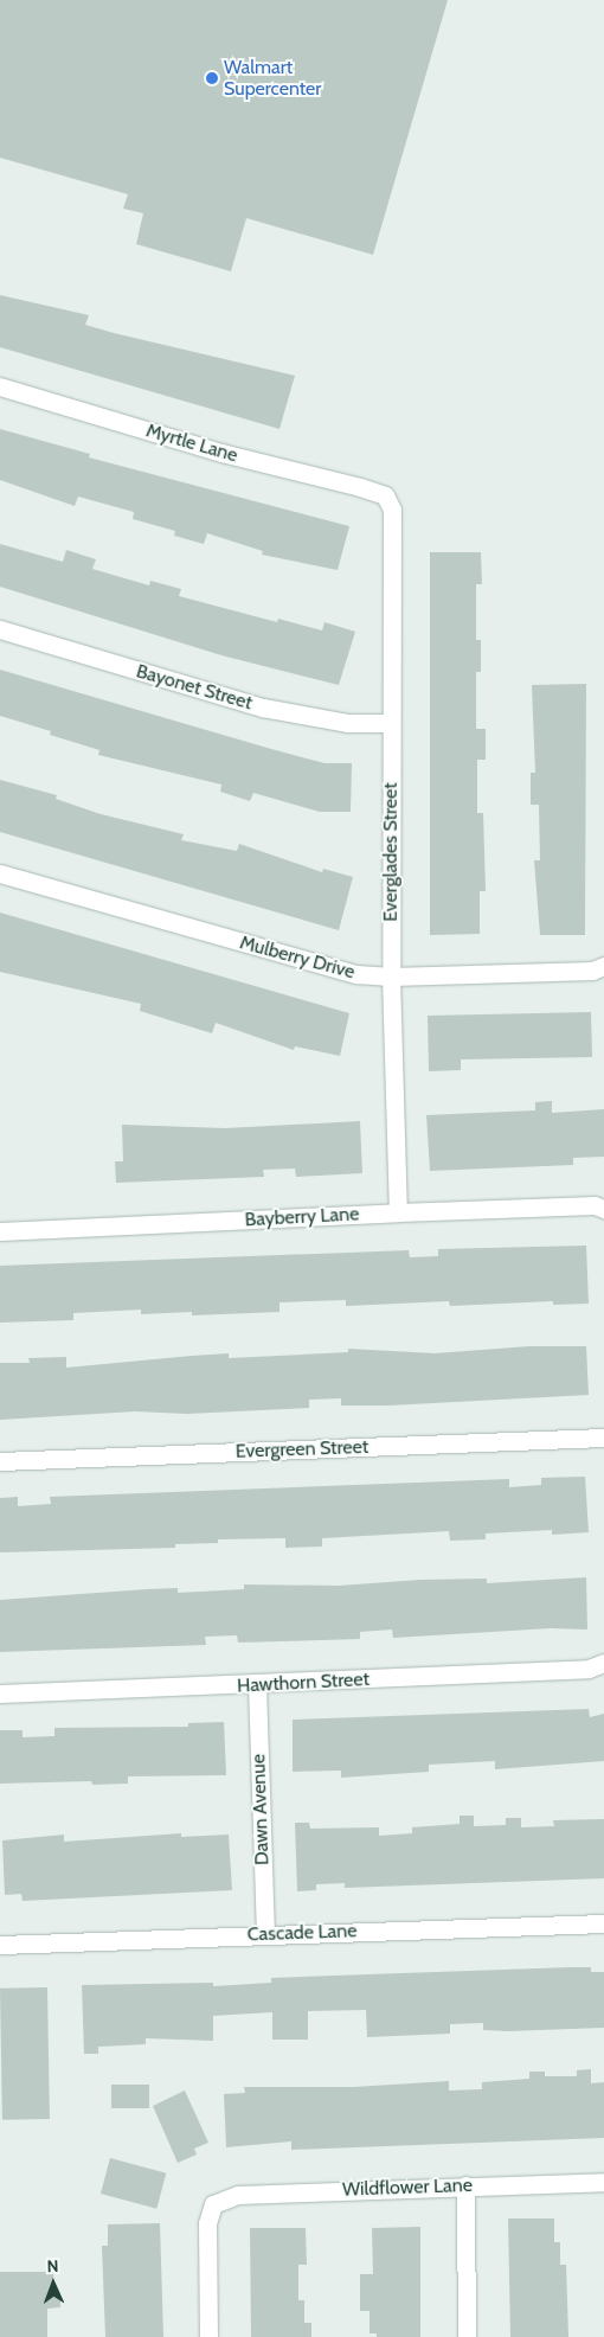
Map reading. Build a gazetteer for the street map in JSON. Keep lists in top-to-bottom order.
{
  "streets": {
    "street": [
      "Myrtle Lane",
      "Bayonet Street",
      "Everglades Street",
      "Mulberry Drive",
      "Bayberry Lane",
      "Evergreen Street",
      "Hawthorn Street",
      "Dawn Avenue",
      "Cascade Lane",
      "Wildflower Lane"
    ]
  },
  "crossings": [
    ["Myrtle Lane", "Everglades Street"],
    ["Bayonet Street", "Everglades Street"],
    ["Everglades Street", "Mulberry Drive"],
    ["Everglades Street", "Bayberry Lane"],
    ["Hawthorn Street", "Dawn Avenue"],
    ["Dawn Avenue", "Cascade Lane"]
  ],
  "places": ["Walmart Supercenter"],
  "north": "top"
}
